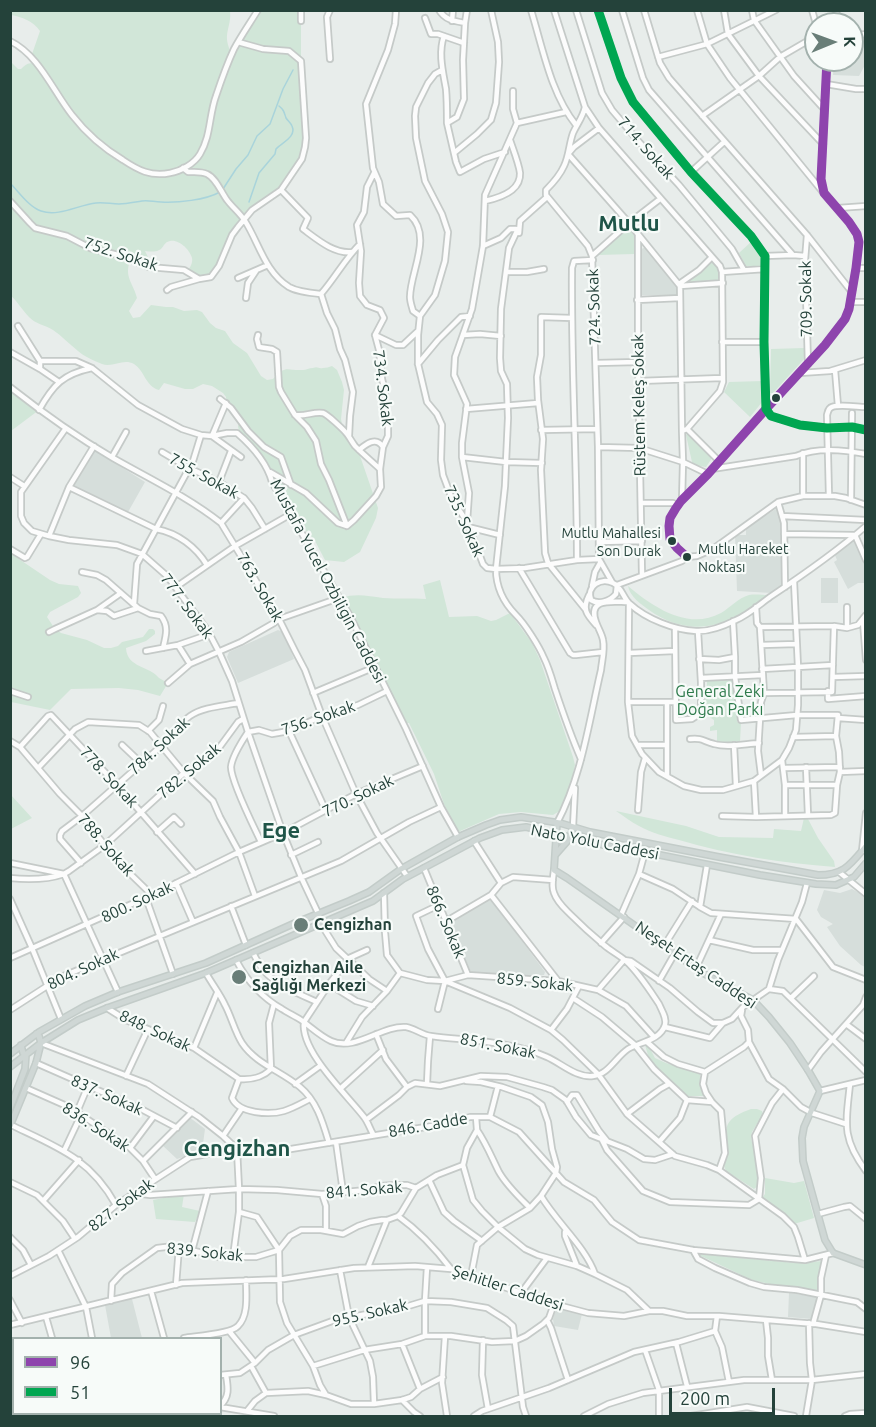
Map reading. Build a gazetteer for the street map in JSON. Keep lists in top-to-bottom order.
{
  "streets": {
    "main road": ["Nato Yolu Caddesi", "Neşet Ertaş Caddesi"],
    "street": [
      "714. Sokak",
      "752. Sokak",
      "709. Sokak",
      "724. Sokak",
      "734. Sokak",
      "Rüstem Keleş Sokak",
      "755. Sokak",
      "735. Sokak",
      "Mustafa Yucel Ozbiligin Caddesi",
      "763. Sokak",
      "777. Sokak",
      "756. Sokak",
      "784. Sokak",
      "782. Sokak",
      "778. Sokak",
      "770. Sokak",
      "788. Sokak",
      "800. Sokak",
      "866. Sokak",
      "804. Sokak",
      "859. Sokak",
      "848. Sokak",
      "851. Sokak",
      "837. Sokak",
      "846. Cadde",
      "836. Sokak",
      "841. Sokak",
      "827. Sokak",
      "839. Sokak",
      "Şehitler Caddesi",
      "955. Sokak"
    ]
  },
  "crossings": [
    ["734. Sokak", "735. Sokak"],
    ["Mustafa Yucel Ozbiligin Caddesi", "756. Sokak"],
    ["Mustafa Yucel Ozbiligin Caddesi", "770. Sokak"],
    ["Mustafa Yucel Ozbiligin Caddesi", "804. Sokak"],
    ["763. Sokak", "756. Sokak"],
    ["763. Sokak", "770. Sokak"],
    ["763. Sokak", "Nato Yolu Caddesi"],
    ["763. Sokak", "804. Sokak"],
    ["777. Sokak", "756. Sokak"],
    ["777. Sokak", "784. Sokak"],
    ["777. Sokak", "782. Sokak"],
    ["777. Sokak", "770. Sokak"],
    ["777. Sokak", "804. Sokak"],
    ["784. Sokak", "782. Sokak"],
    ["784. Sokak", "778. Sokak"],
    ["784. Sokak", "788. Sokak"],
    ["782. Sokak", "778. Sokak"],
    ["782. Sokak", "788. Sokak"],
    ["778. Sokak", "788. Sokak"],
    ["778. Sokak", "800. Sokak"],
    ["770. Sokak", "800. Sokak"],
    ["Nato Yolu Caddesi", "866. Sokak"],
    ["Nato Yolu Caddesi", "848. Sokak"],
    ["788. Sokak", "800. Sokak"],
    ["866. Sokak", "859. Sokak"],
    ["846. Cadde", "827. Sokak"],
    ["836. Sokak", "827. Sokak"],
    ["841. Sokak", "827. Sokak"],
    ["839. Sokak", "Şehitler Caddesi"]
  ],
  "districts": ["Mutlu", "Ege", "Cengizhan"],
  "parks": ["General Zeki Doğan Parkı"],
  "places": [
    "Mutlu Mahallesi Son Durak",
    "Mutlu Hareket Noktası",
    "Cengizhan",
    "Cengizhan Aile Sağlığı Merkezi"
  ],
  "lines": ["transit line 51", "transit line 96"],
  "legend": ["96", "51"],
  "scale_bar": "200 m",
  "north": "right"
}
